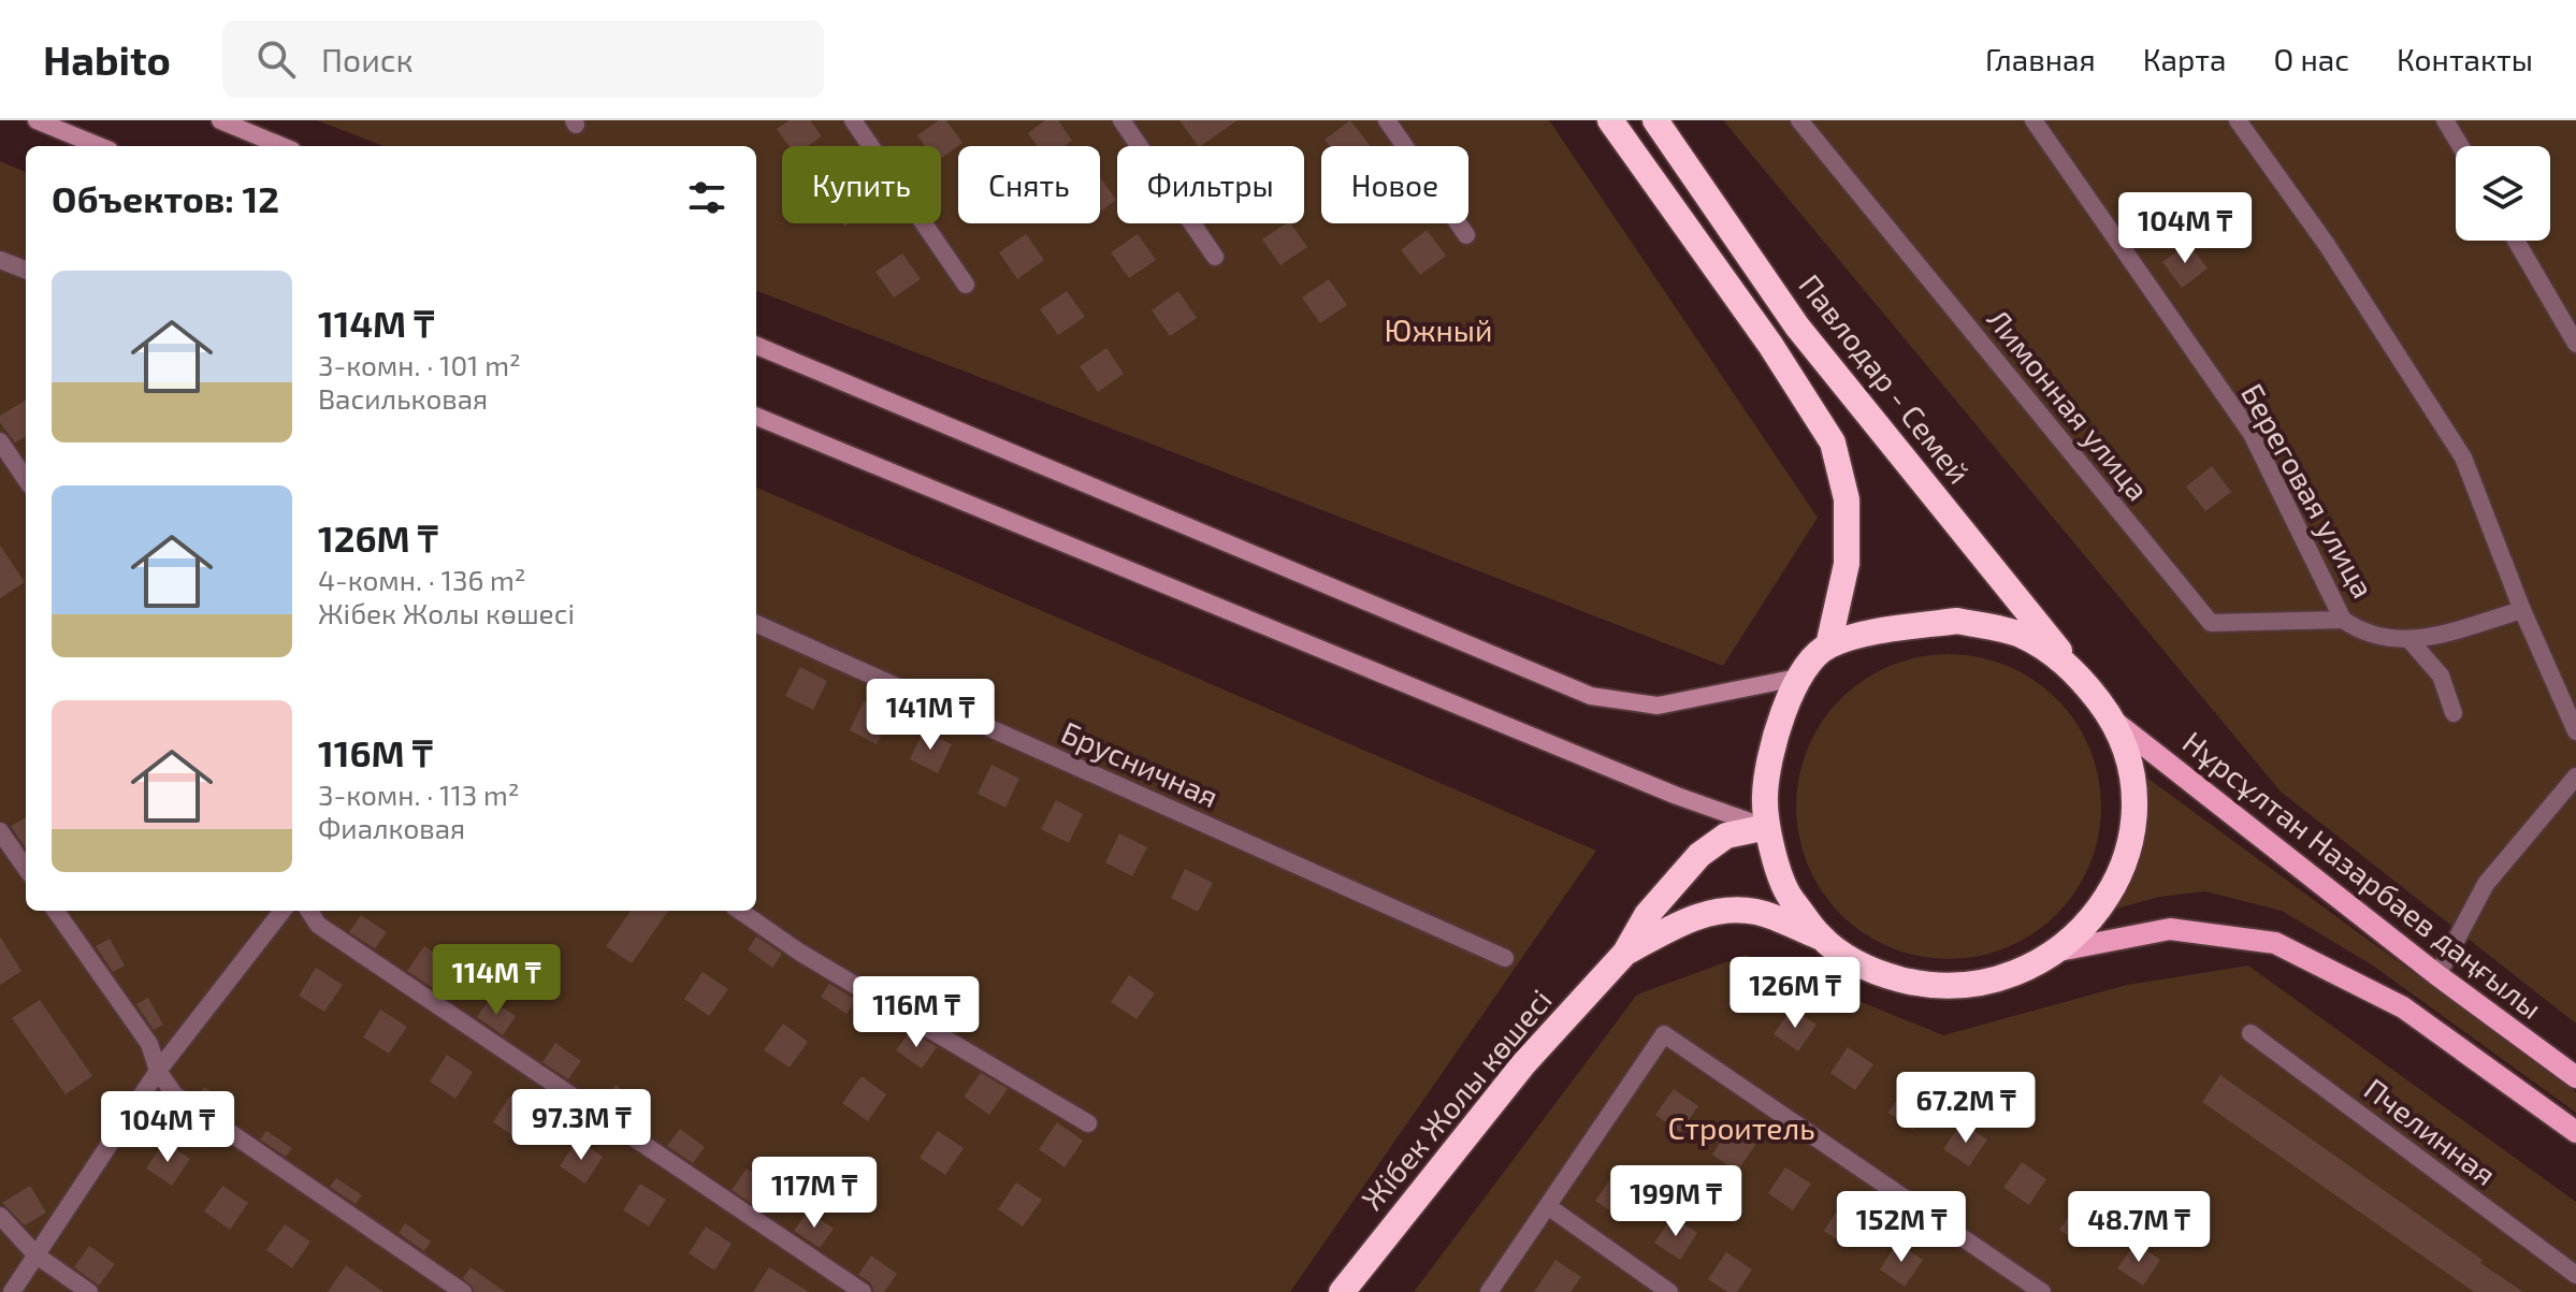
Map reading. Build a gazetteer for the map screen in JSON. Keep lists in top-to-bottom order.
{
  "streets": {
    "highway": ["Павлодар - Семей", "Жібек Жолы көшесі"],
    "main road": ["Нұрсұлтан Назарбаев даңғылы"],
    "street": [
      "Лимонная улица",
      "Береговая улица",
      "Брусничная",
      "Пчелинная"
    ]
  },
  "crossings": [
    ["Павлодар - Семей", "Нұрсұлтан Назарбаев даңғылы"],
    ["Павлодар - Семей", "Жібек Жолы көшесі"],
    ["Лимонная улица", "Береговая улица"]
  ],
  "parks": ["Южный", "Строитель"],
  "page": {
    "header": "Habito",
    "search": "Поиск",
    "nav": [
      "Главная",
      "Карта",
      "О нас",
      "Контакты"
    ],
    "chip": [
      "Купить",
      "Снять",
      "Фильтры",
      "Новое"
    ],
    "heading": "Объектов: 12",
    "price": [
      "104M ₸",
      "141M ₸",
      "114M ₸",
      "126M ₸",
      "116M ₸",
      "67.2M ₸",
      "97.3M ₸",
      "104M ₸",
      "117M ₸",
      "199M ₸",
      "152M ₸",
      "48.7M ₸"
    ],
    "list": [
      {
        "name": "114M ₸",
        "note": "3-комн. · 101 m² · Васильковая"
      },
      {
        "name": "126M ₸",
        "note": "4-комн. · 136 m² · Жібек Жолы көшесі"
      },
      {
        "name": "116M ₸",
        "note": "3-комн. · 113 m² · Фиалковая"
      }
    ]
  }
}
